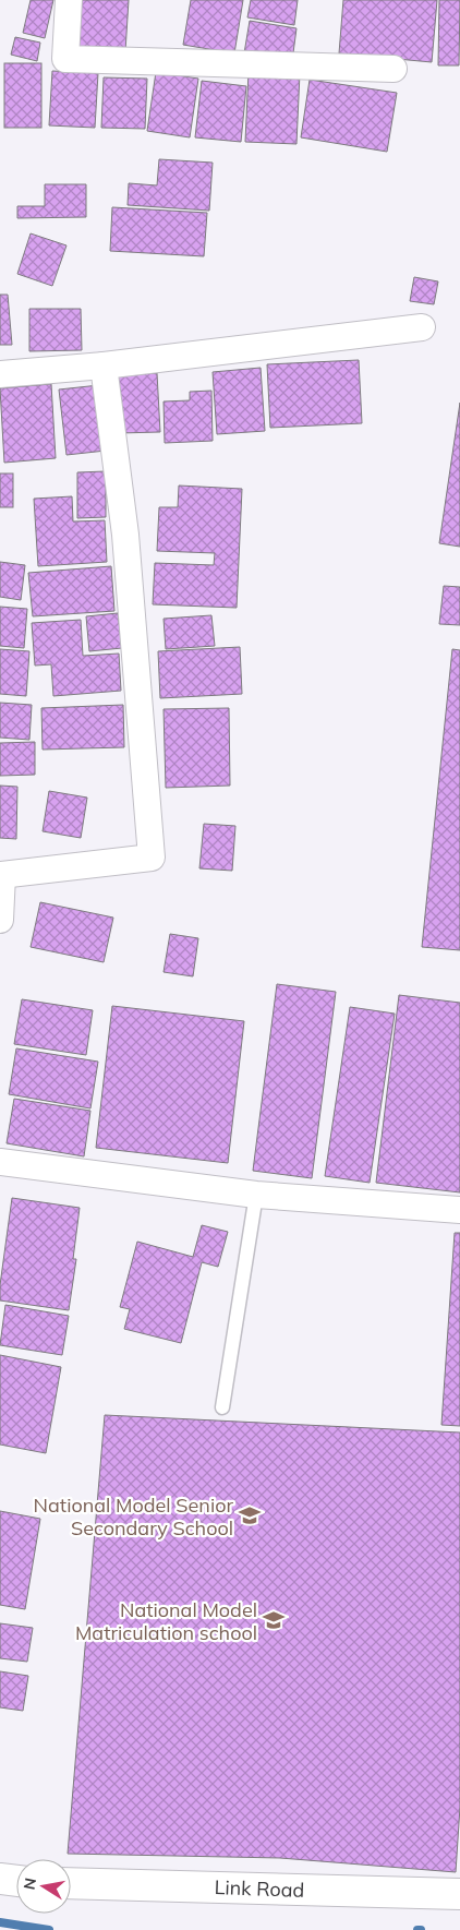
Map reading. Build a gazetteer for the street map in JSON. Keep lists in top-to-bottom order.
{
  "streets": {
    "street": ["Link Road"]
  },
  "places": {
    "school or university": ["National Model Senior Secondary School", "National Model Matriculation school"]
  },
  "north": "left"
}
